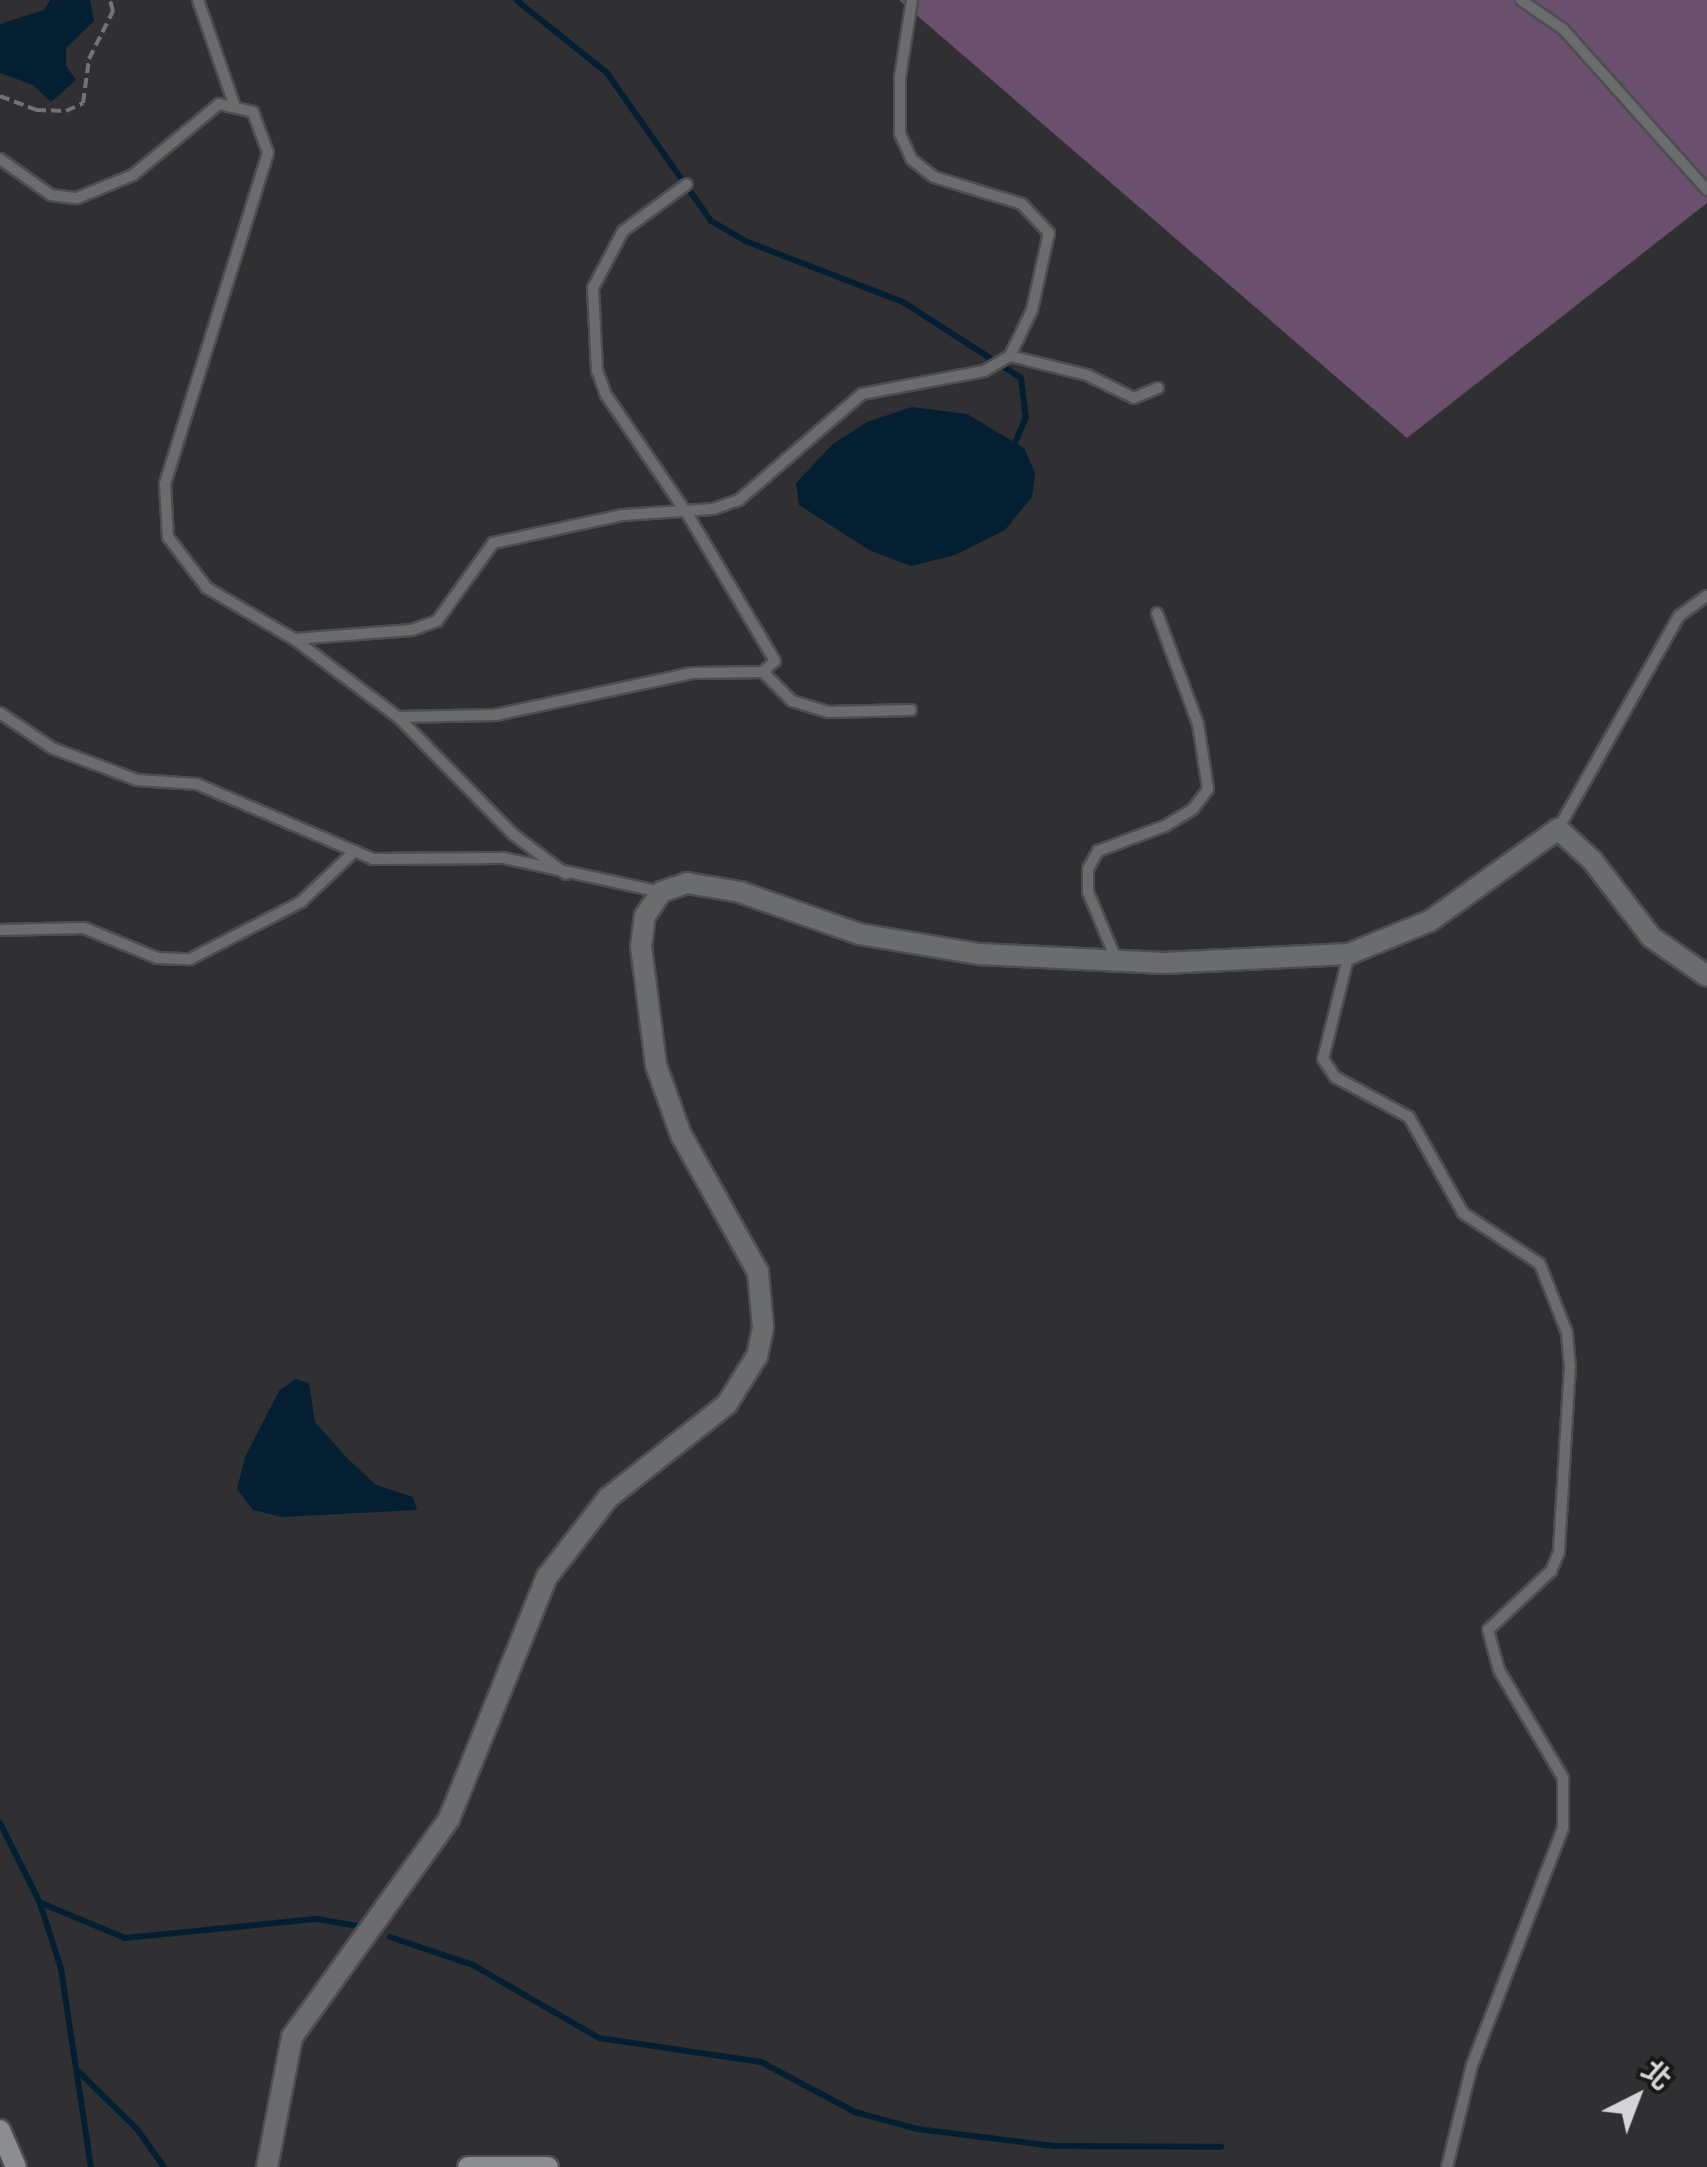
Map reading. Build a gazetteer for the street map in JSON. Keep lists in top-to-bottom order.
{
  "north": "top right"
}
